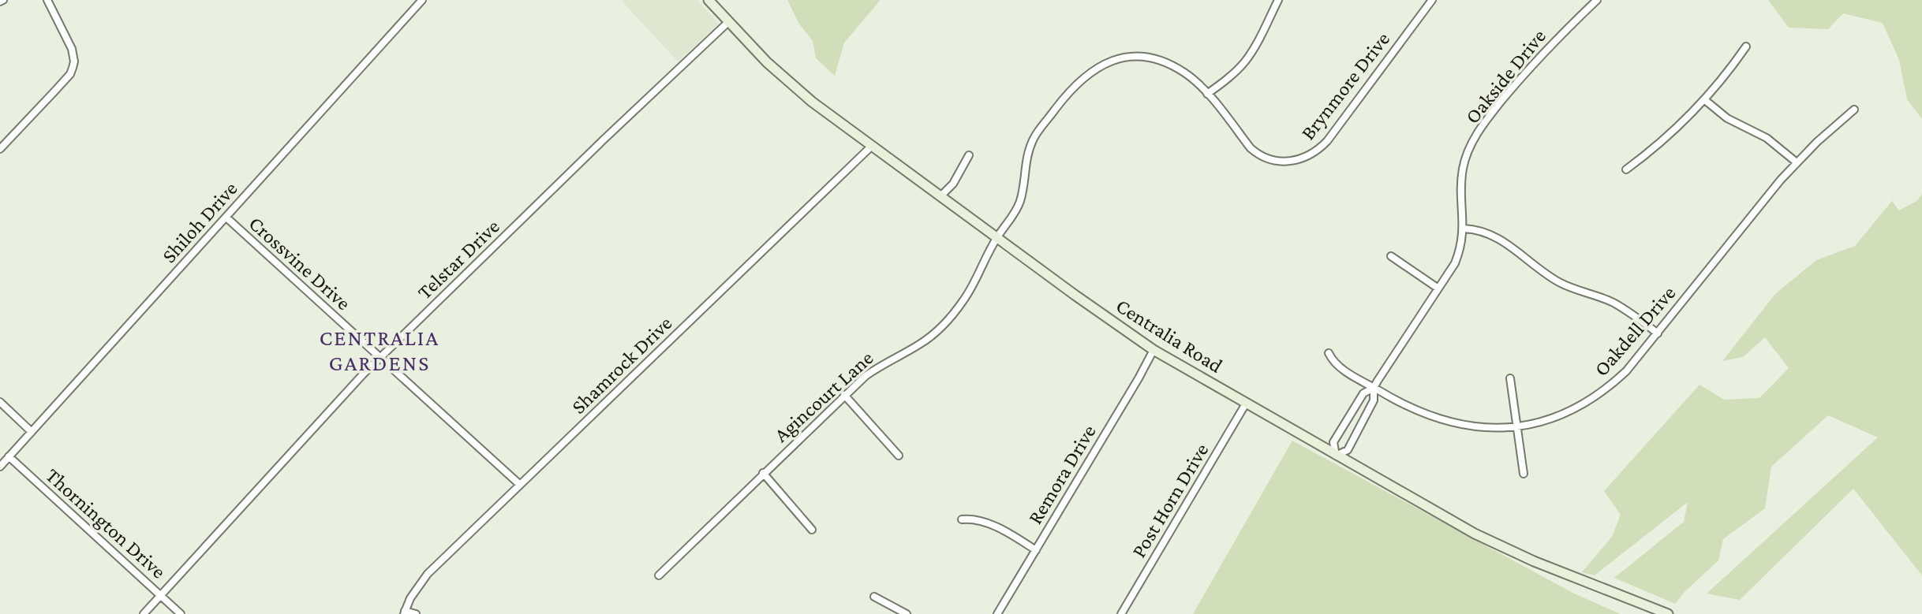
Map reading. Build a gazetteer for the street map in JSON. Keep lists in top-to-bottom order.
{
  "streets": {
    "main road": ["Centralia Road"],
    "street": [
      "Oakside Drive",
      "Brynmore Drive",
      "Shiloh Drive",
      "Telstar Drive",
      "Crossvine Drive",
      "Oakdell Drive",
      "Shamrock Drive",
      "Agincourt Lane",
      "Remora Drive",
      "Post Horn Drive",
      "Thornington Drive"
    ]
  },
  "crossings": [
    ["Oakside Drive", "Oakdell Drive"],
    ["Oakside Drive", "Centralia Road"],
    ["Brynmore Drive", "Centralia Road"],
    ["Brynmore Drive", "Agincourt Lane"],
    ["Shiloh Drive", "Crossvine Drive"],
    ["Shiloh Drive", "Thornington Drive"],
    ["Telstar Drive", "Crossvine Drive"],
    ["Telstar Drive", "Centralia Road"],
    ["Telstar Drive", "Thornington Drive"],
    ["Crossvine Drive", "Shamrock Drive"],
    ["Centralia Road", "Shamrock Drive"],
    ["Centralia Road", "Agincourt Lane"],
    ["Centralia Road", "Remora Drive"],
    ["Centralia Road", "Post Horn Drive"]
  ],
  "districts": ["CENTRALIA GARDENS"]
}
